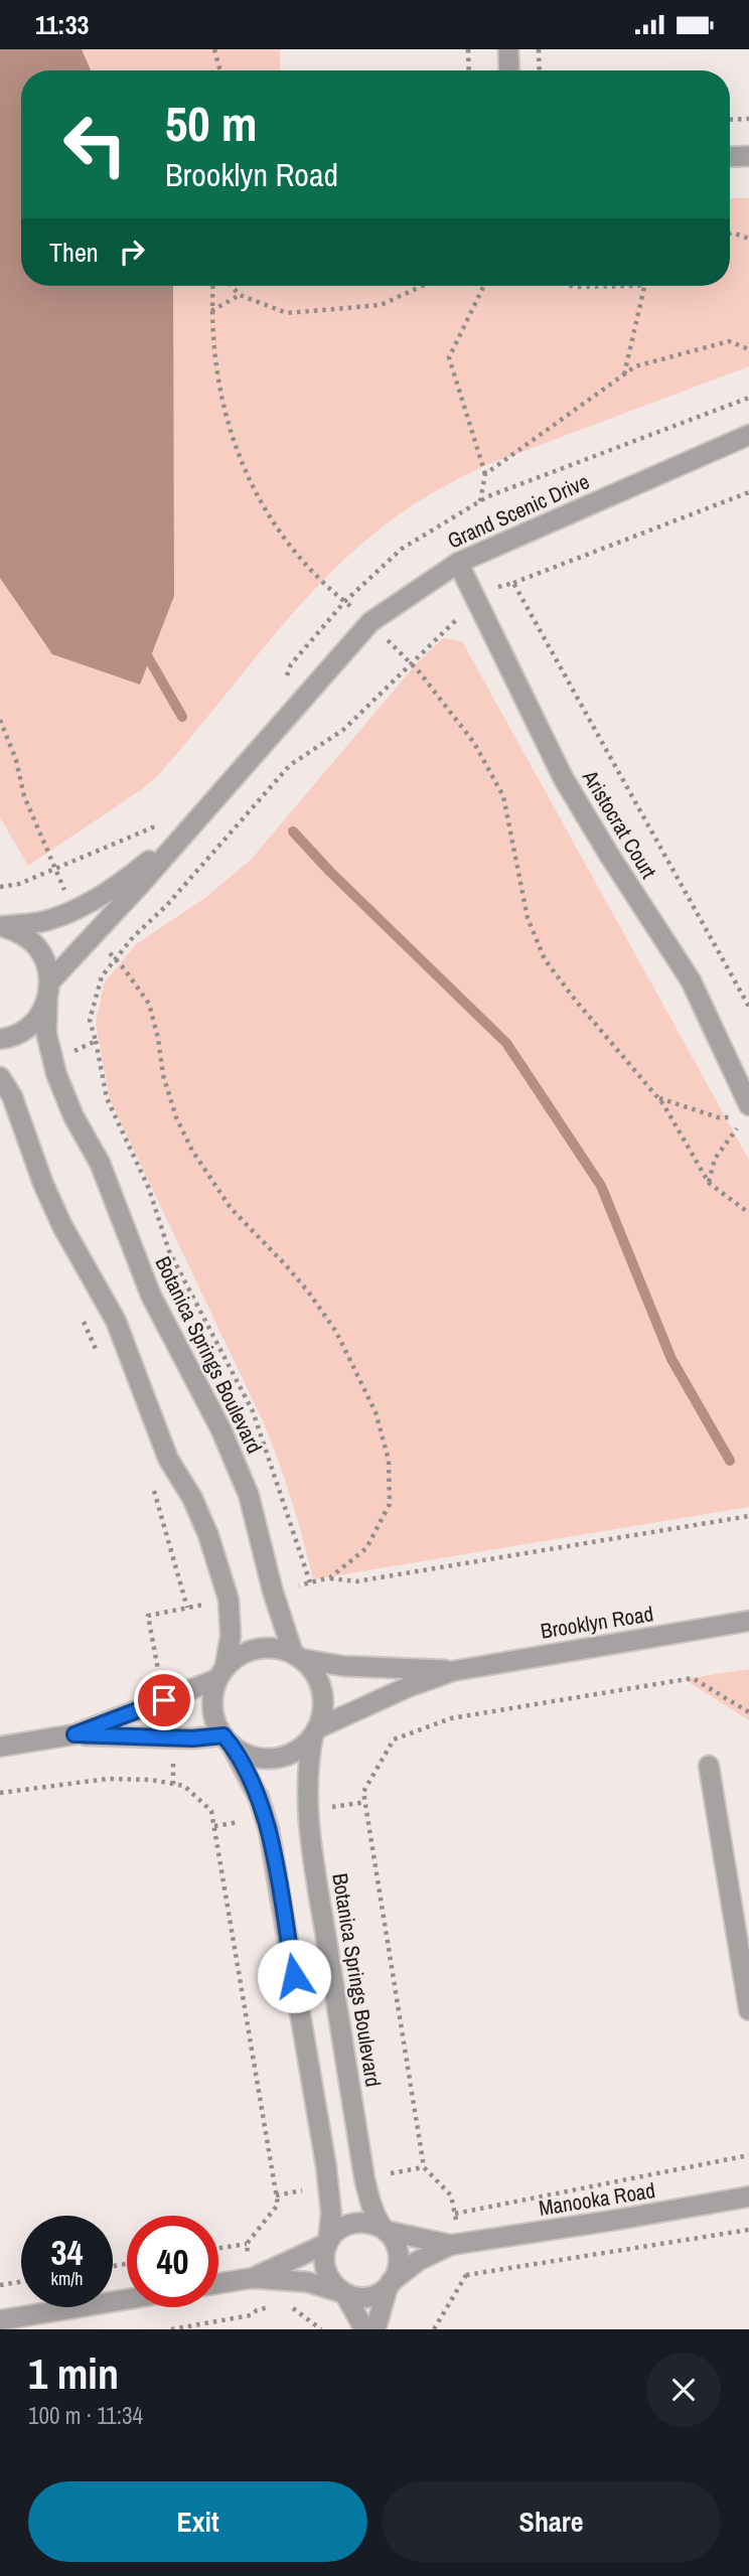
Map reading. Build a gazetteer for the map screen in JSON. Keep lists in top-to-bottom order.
{
  "streets": {
    "street": [
      "Grand Scenic Drive",
      "Aristocrat Court",
      "Botanica Springs Boulevard",
      "Brooklyn Road",
      "Manooka Road"
    ]
  },
  "crossings": [
    ["Grand Scenic Drive", "Aristocrat Court"],
    ["Grand Scenic Drive", "Botanica Springs Boulevard"],
    ["Botanica Springs Boulevard", "Brooklyn Road"],
    ["Botanica Springs Boulevard", "Manooka Road"]
  ],
  "page": {
    "status": "11:33",
    "turn": ["50 m", "Brooklyn Road"],
    "then": "Then",
    "speed": "34 km/h",
    "limit": "40",
    "heading": ["1 min", "100 m · 11:34"],
    "buttons": ["Exit", "Share"]
  }
}
